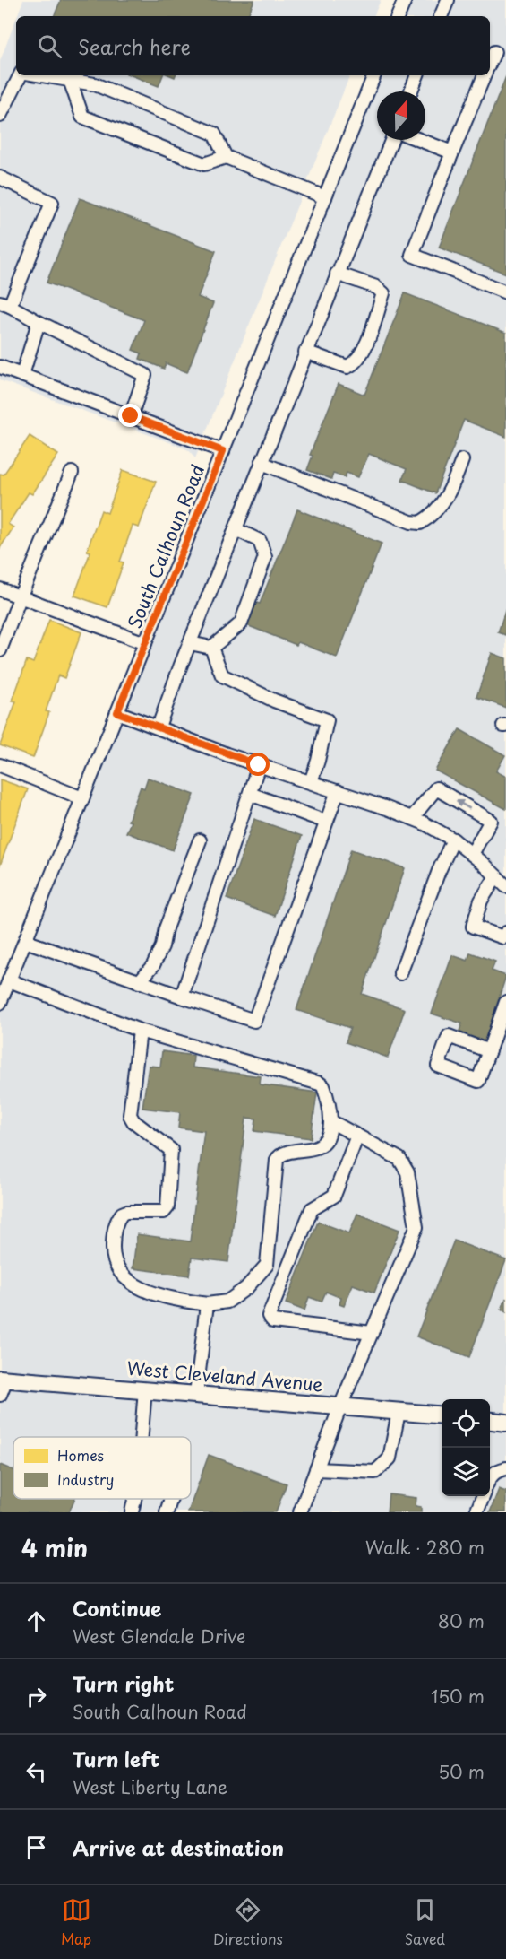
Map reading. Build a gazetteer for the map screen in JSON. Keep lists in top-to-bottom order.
{
  "streets": {
    "main road": ["West Cleveland Avenue"],
    "street": ["South Calhoun Road"]
  },
  "legend": ["Homes", "Industry"],
  "north": "top",
  "page": {
    "search": "Search here",
    "heading": ["4 min", "Walk · 280 m"],
    "list": [
      ["Continue", "West Glendale Drive", "80 m"],
      ["Turn right", "South Calhoun Road", "150 m"],
      ["Turn left", "West Liberty Lane", "50 m"],
      "Arrive at destination"
    ],
    "nav": ["Map", "Directions", "Saved"]
  }
}
